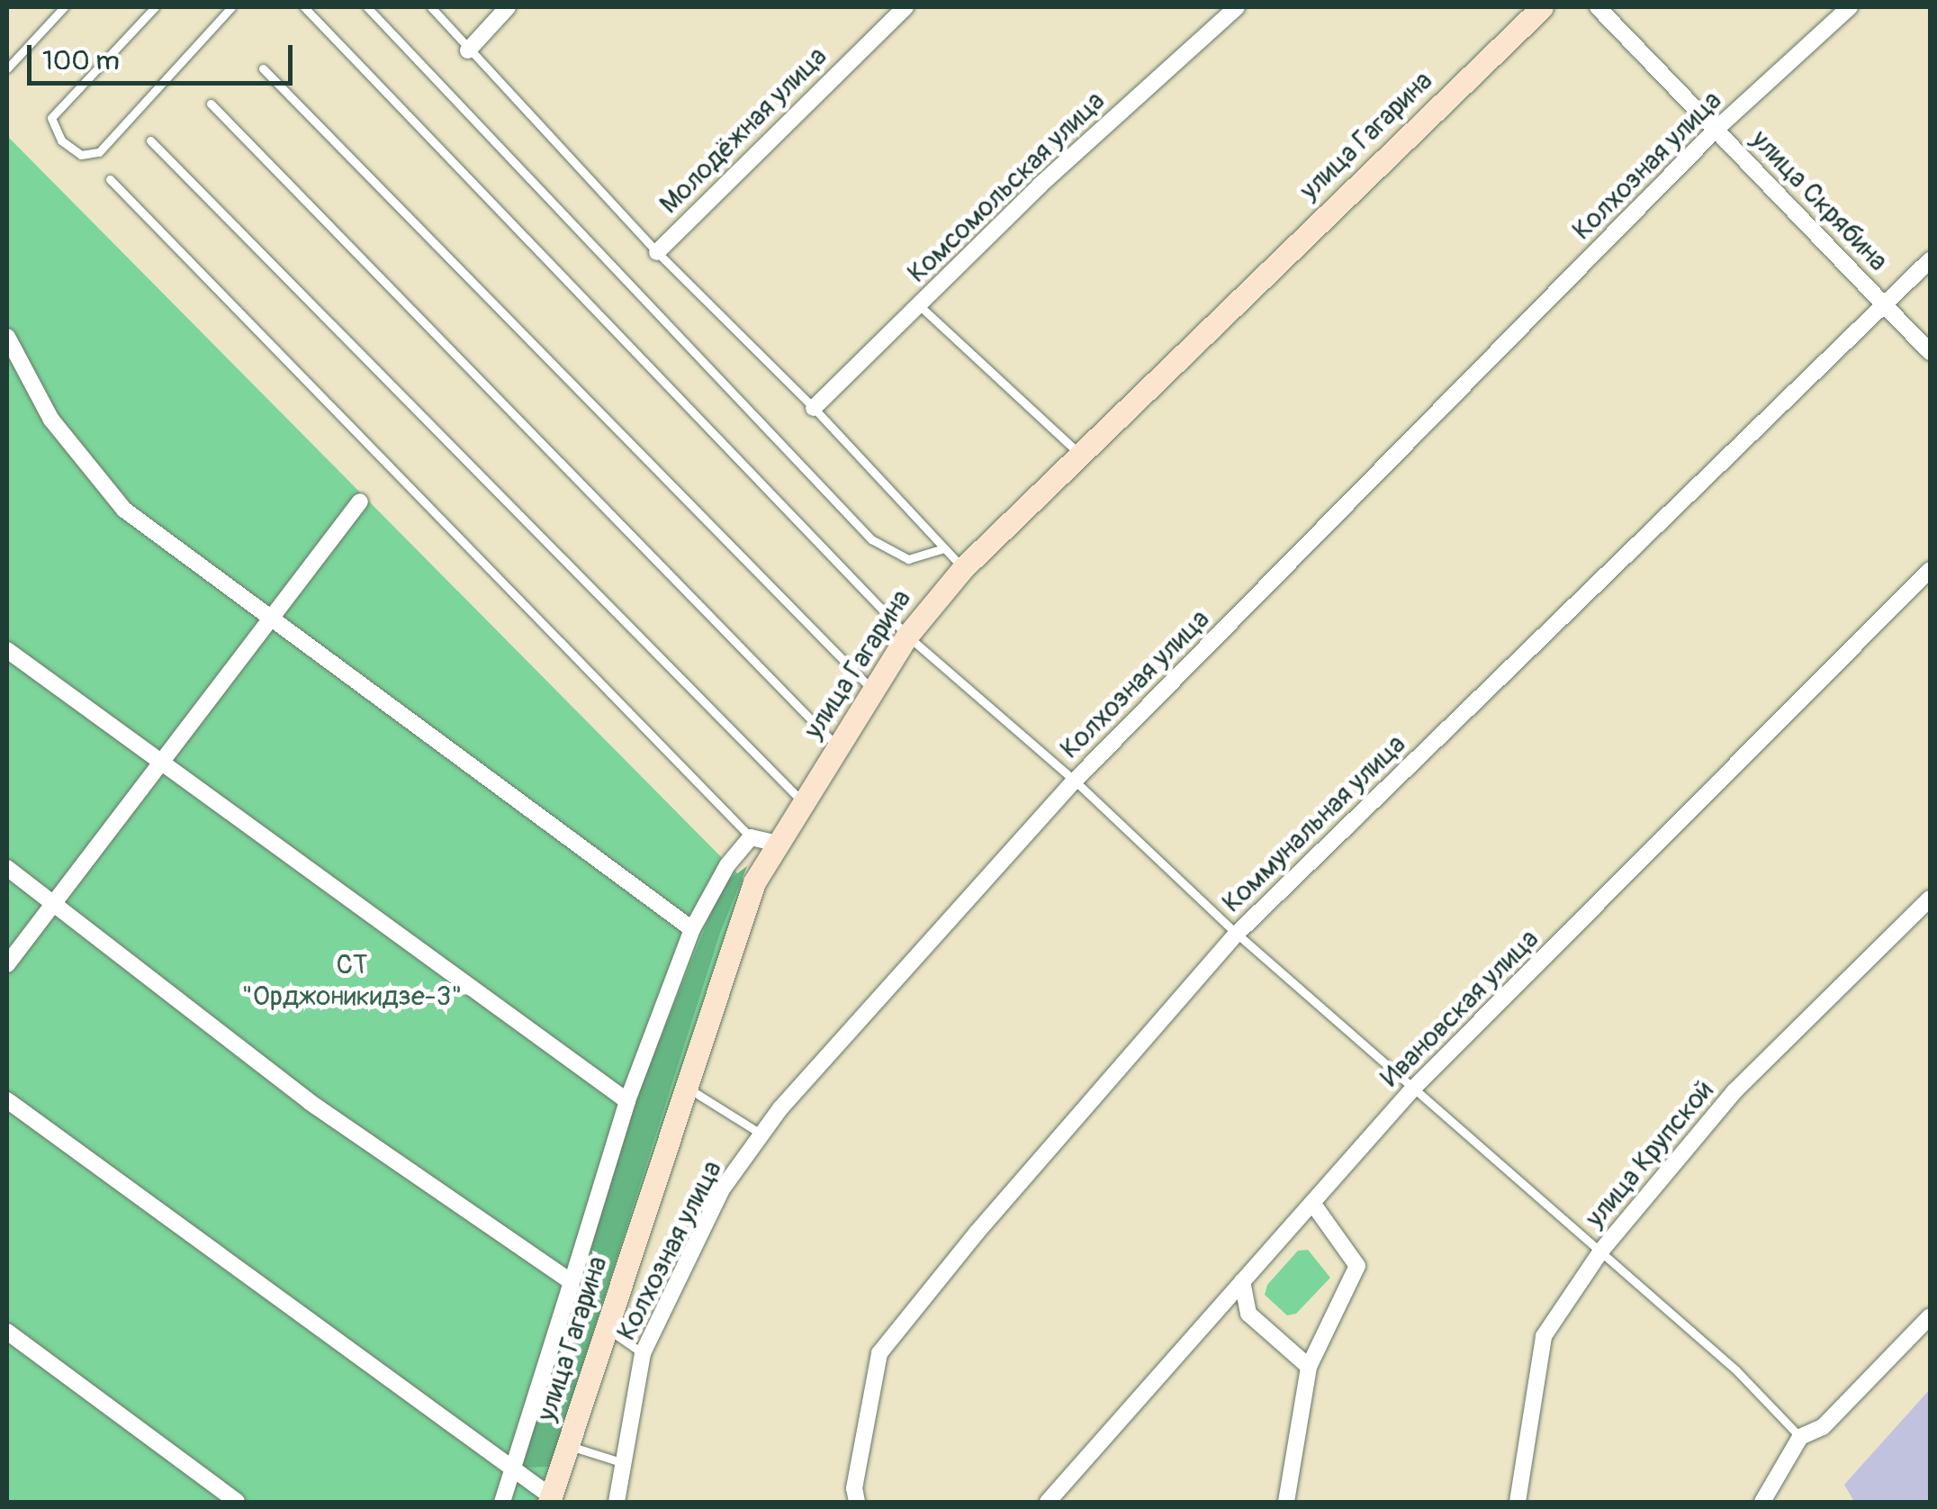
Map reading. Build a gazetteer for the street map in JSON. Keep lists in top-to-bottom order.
{
  "streets": {
    "main road": ["улица Гагарина"],
    "street": [
      "Молодёжная улица",
      "Колхозная улица",
      "Комсомольская улица",
      "улица Скрябина",
      "Коммунальная улица",
      "Ивановская улица",
      "улица Крупской"
    ]
  },
  "crossings": [
    ["Колхозная улица", "улица Скрябина"],
    ["улица Скрябина", "Коммунальная улица"]
  ],
  "parks": ["СТ \"Орджоникидзе-3\""],
  "scale_bar": "100 m"
}
